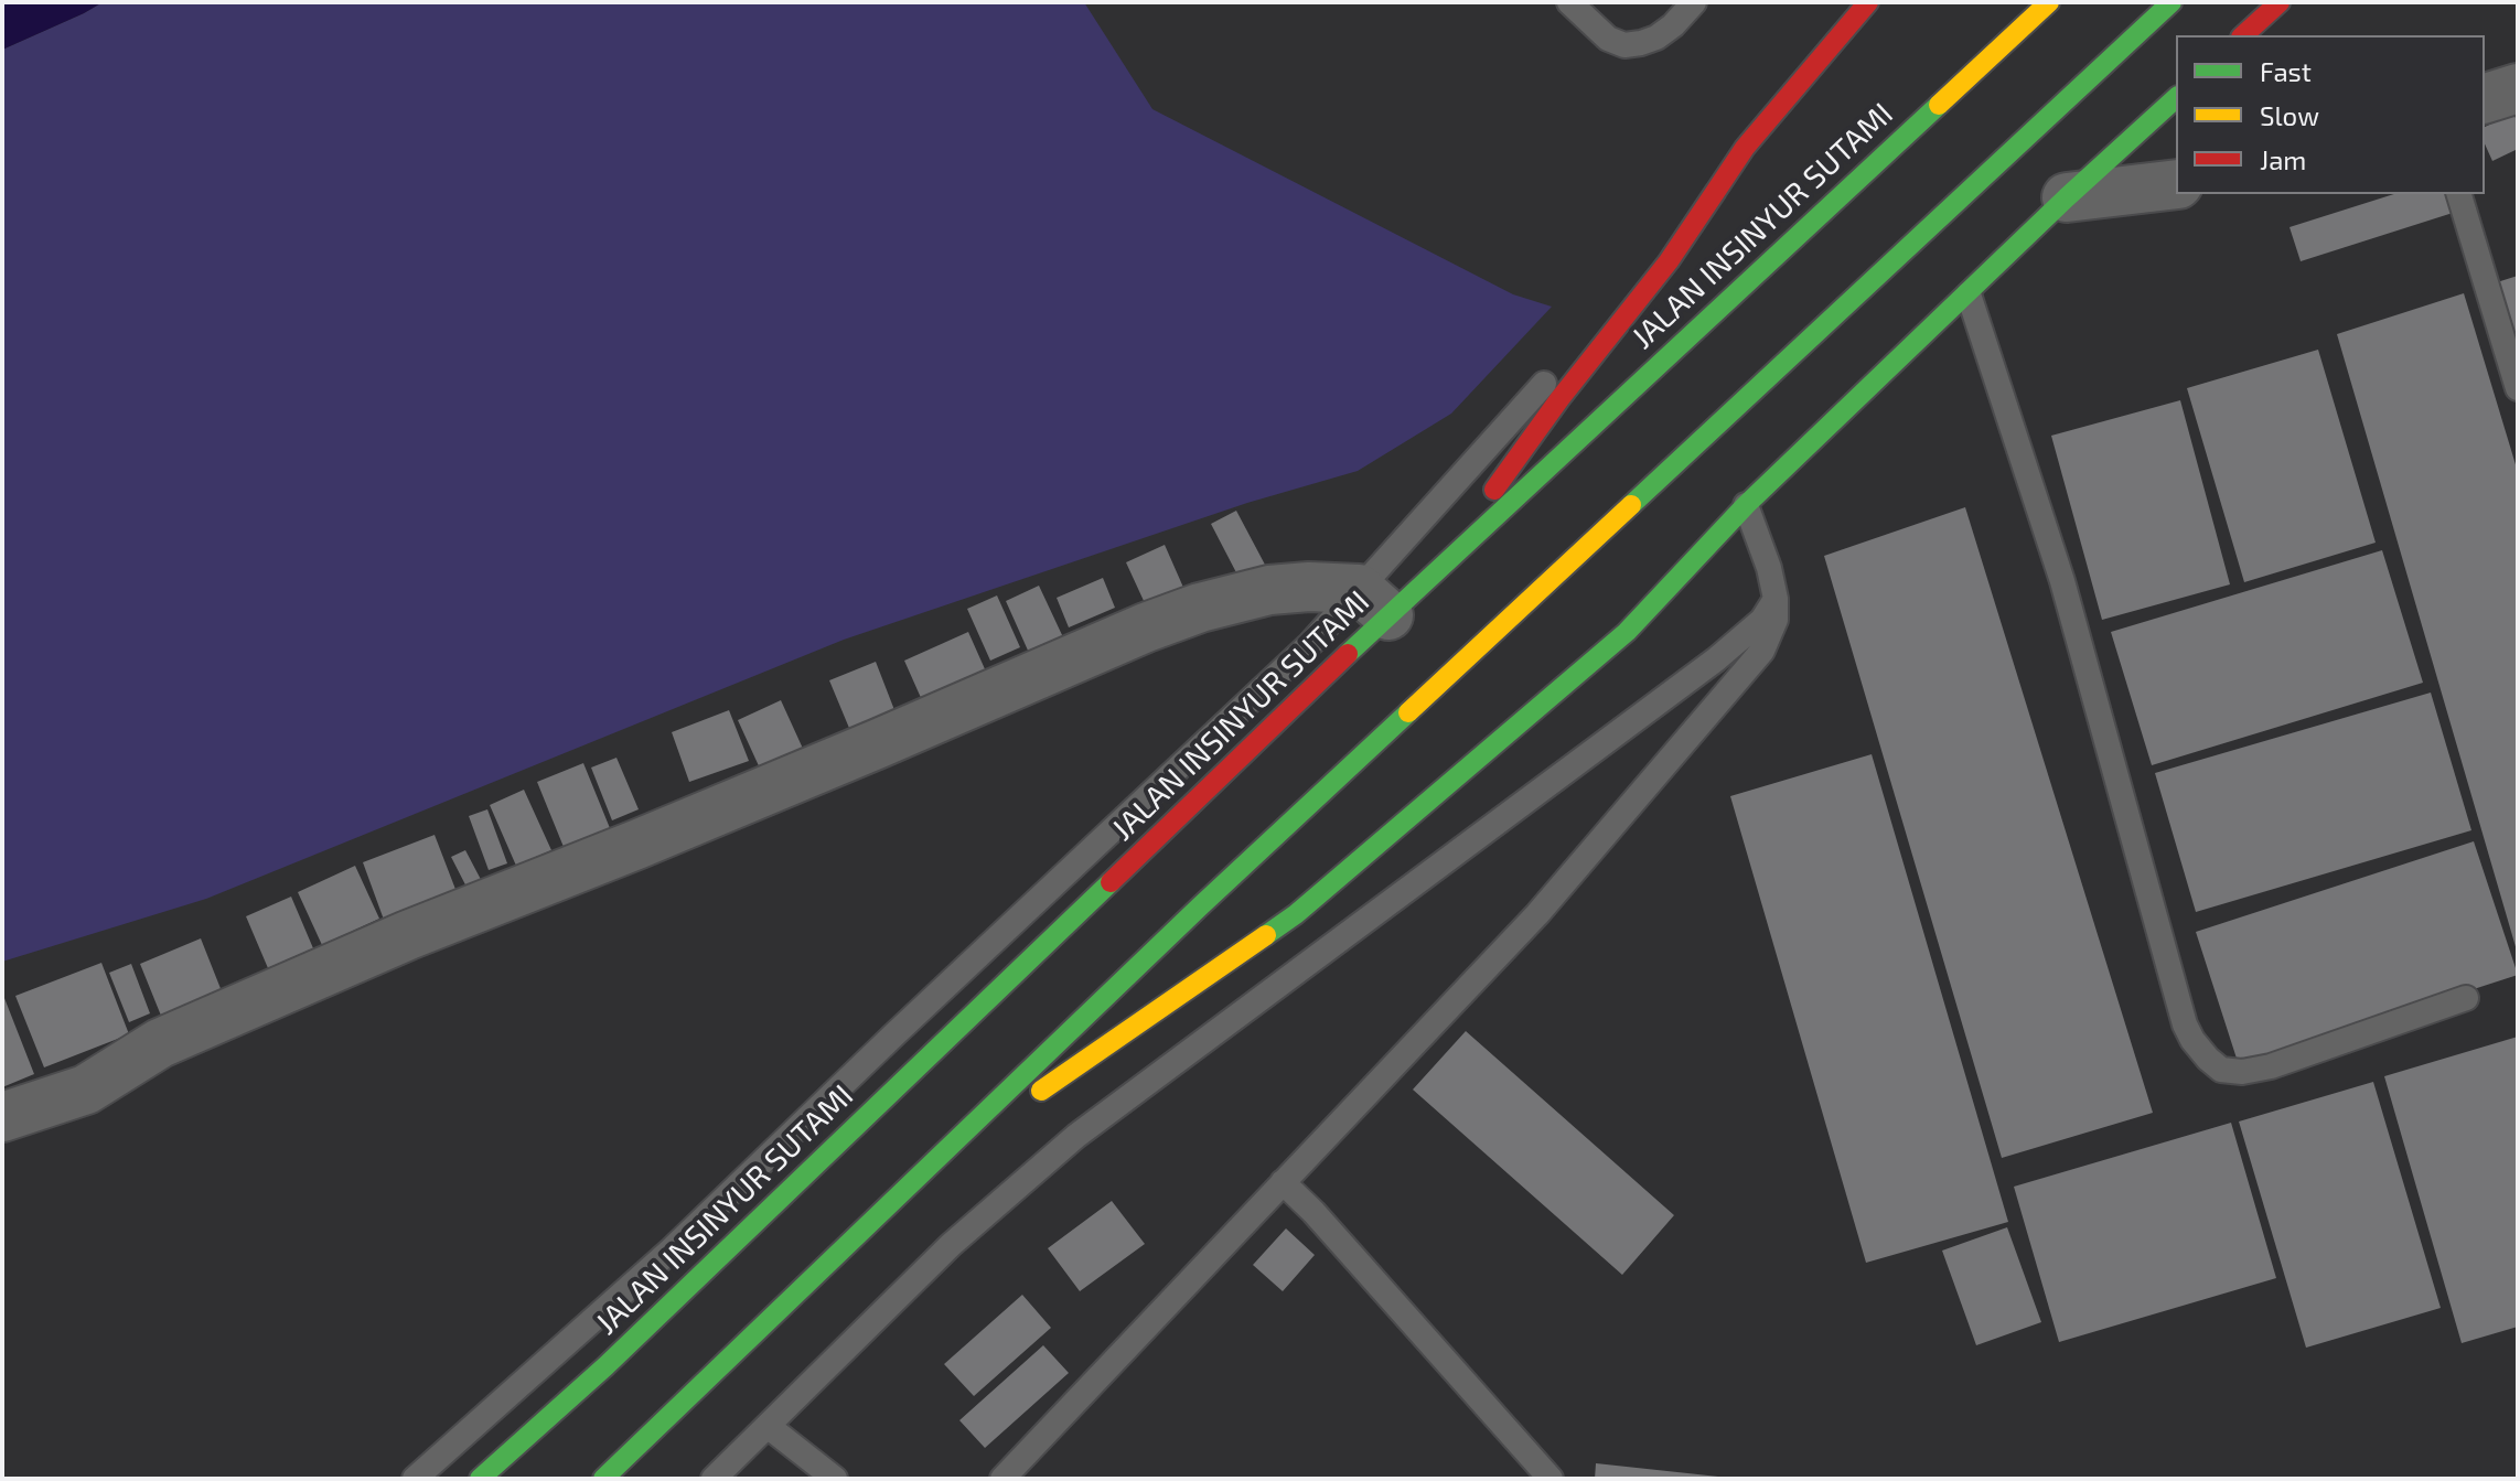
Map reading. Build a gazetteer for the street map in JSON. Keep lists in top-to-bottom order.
{
  "streets": {
    "main road": ["JALAN INSINYUR SUTAMI"]
  },
  "legend": ["Fast", "Slow", "Jam"]
}
